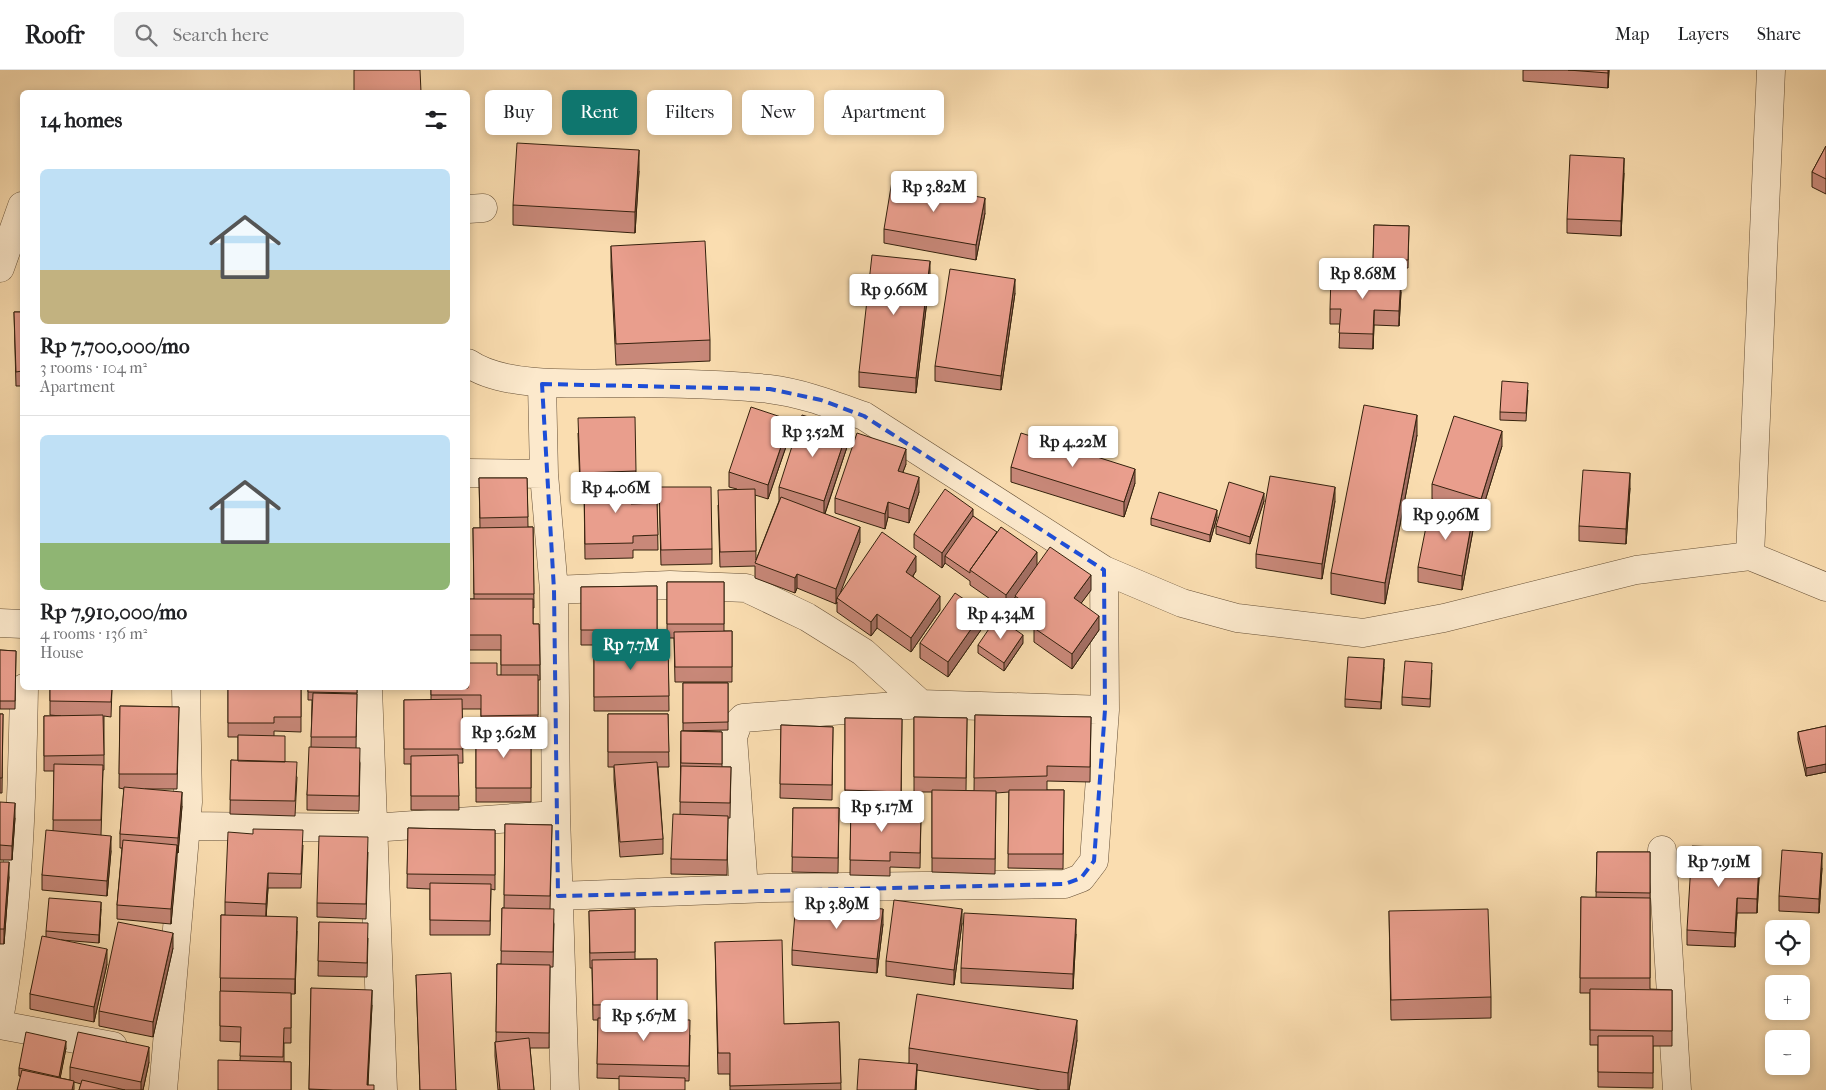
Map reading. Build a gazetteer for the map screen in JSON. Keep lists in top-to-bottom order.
{
  "page": {
    "header": "Roofr",
    "search": "Search here",
    "nav": ["Map", "Layers", "Share"],
    "chip": [
      "Buy",
      "Rent",
      "Filters",
      "New",
      "Apartment"
    ],
    "heading": "14 homes",
    "list": [
      {
        "name": "Rp 7,700,000/mo",
        "note": "3 rooms · 104 m² · Apartment"
      },
      {
        "name": "Rp 7,910,000/mo",
        "note": "4 rooms · 136 m² · House"
      }
    ],
    "price": [
      "Rp 3.82M",
      "Rp 8.68M",
      "Rp 9.66M",
      "Rp 3.52M",
      "Rp 4.22M",
      "Rp 4.06M",
      "Rp 9.96M",
      "Rp 4.34M",
      "Rp 7.7M",
      "Rp 3.62M",
      "Rp 5.17M",
      "Rp 7.91M",
      "Rp 3.89M",
      "Rp 5.67M"
    ],
    "map_buttons": ["+", "−"]
  }
}
